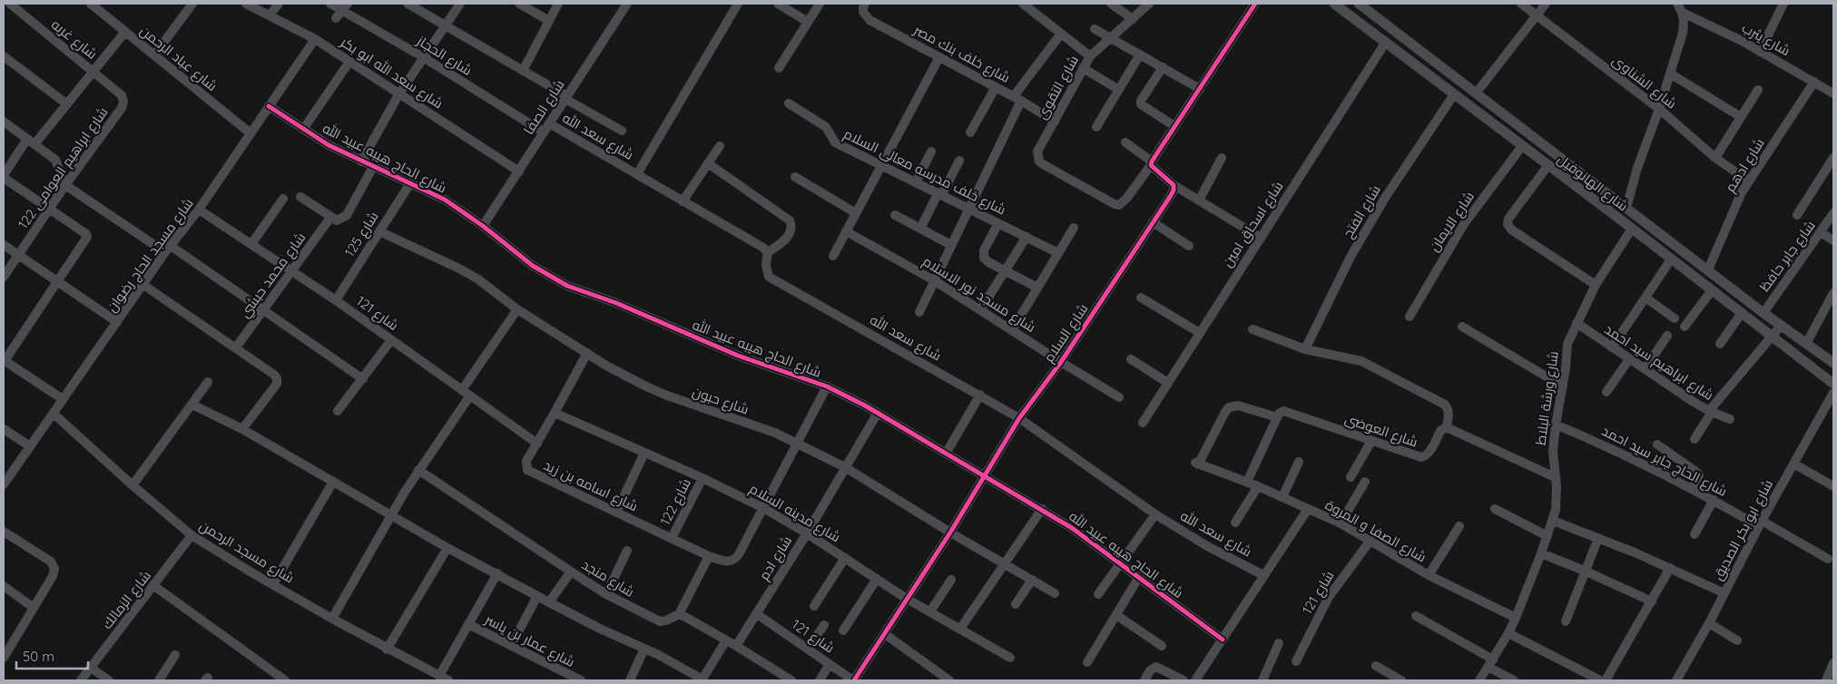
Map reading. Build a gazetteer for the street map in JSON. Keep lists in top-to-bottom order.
{
  "streets": {
    "street": [
      "شارع غربه",
      "شارع يثرب",
      "شارع خلف بنك مصر",
      "شارع الحجاز",
      "شارع عباد الرحمن",
      "شارع سعد الله ابو بكر",
      "شارع الشناوى",
      "شارع التقوى",
      "شارع الصفا",
      "شارع سعد الله",
      "شارع الحاج هيبه عبيد الله",
      "شارع ادهم",
      "شارع ابراهيم العوامى 122",
      "شارع خلف مدرسه معالى السلام",
      "شارع الهانوفيل",
      "شارع الفتح",
      "شارع الايمان",
      "شارع اسحاق امين",
      "شارع 125",
      "شارع مسجد الحاج رضوان",
      "شارع جابر حافظ",
      "شارع محمد حبشي",
      "شارع مسجد نور الاسلام",
      "شارع 121",
      "شارع السلام",
      "شارع ابراهيم سيد احمد",
      "شارع ورشة البلاط",
      "شارع حبون",
      "شارع العوضى",
      "شارع الحاج جابر سيد احمد",
      "شارع اسامه بن زيد",
      "شارع 122",
      "شارع مدينه السلام",
      "شارع ابو بكر الصديق",
      "شارع الصفا و المروة",
      "شارع مسجد الرحمن",
      "شارع ادم",
      "شارع منجد",
      "شارع الزمالك",
      "شارع عمار بن ياسر"
    ]
  },
  "crossings": [
    ["شارع غربه", "شارع ابراهيم العوامى 122"],
    ["شارع يثرب", "شارع ادهم"],
    ["شارع خلف بنك مصر", "شارع التقوى"],
    ["شارع الحجاز", "شارع الصفا"],
    ["شارع عباد الرحمن", "شارع مسجد الحاج رضوان"],
    ["شارع سعد الله ابو بكر", "شارع الصفا"],
    ["شارع سعد الله ابو بكر", "شارع مسجد الحاج رضوان"],
    ["شارع الشناوى", "شارع ادهم"],
    ["شارع الصفا", "شارع سعد الله"],
    ["شارع الصفا", "شارع الحاج هيبه عبيد الله"],
    ["شارع سعد الله", "شارع السلام"],
    ["شارع الحاج هيبه عبيد الله", "شارع 125"],
    ["شارع الحاج هيبه عبيد الله", "شارع مسجد الحاج رضوان"],
    ["شارع الحاج هيبه عبيد الله", "شارع السلام"],
    ["شارع الحاج هيبه عبيد الله", "شارع ادم"],
    ["شارع ادهم", "شارع الهانوفيل"],
    ["شارع الهانوفيل", "شارع الفتح"],
    ["شارع الهانوفيل", "شارع الايمان"],
    ["شارع الهانوفيل", "شارع اسحاق امين"],
    ["شارع الهانوفيل", "شارع جابر حافظ"],
    ["شارع الهانوفيل", "شارع ورشة البلاط"],
    ["شارع 125", "شارع 121"],
    ["شارع 125", "شارع حبون"],
    ["شارع مسجد الحاج رضوان", "شارع 121"],
    ["شارع مسجد الحاج رضوان", "شارع مسجد الرحمن"],
    ["شارع محمد حبشي", "شارع 121"],
    ["شارع مسجد نور الاسلام", "شارع السلام"],
    ["شارع 121", "شارع السلام"],
    ["شارع 121", "شارع اسامه بن زيد"],
    ["شارع 121", "شارع الصفا و المروة"],
    ["شارع 121", "شارع ادم"],
    ["شارع السلام", "شارع حبون"],
    ["شارع السلام", "شارع مدينه السلام"],
    ["شارع ابراهيم سيد احمد", "شارع ورشة البلاط"],
    ["شارع ورشة البلاط", "شارع الحاج جابر سيد احمد"],
    ["شارع ورشة البلاط", "شارع الصفا و المروة"],
    ["شارع حبون", "شارع اسامه بن زيد"],
    ["شارع حبون", "شارع ادم"],
    ["شارع العوضى", "شارع الصفا و المروة"],
    ["شارع الحاج جابر سيد احمد", "شارع ابو بكر الصديق"],
    ["شارع اسامه بن زيد", "شارع 122"],
    ["شارع اسامه بن زيد", "شارع مدينه السلام"],
    ["شارع 122", "شارع مدينه السلام"],
    ["شارع مدينه السلام", "شارع ادم"],
    ["شارع مسجد الرحمن", "شارع الزمالك"]
  ],
  "scale_bar": "50 m"
}
